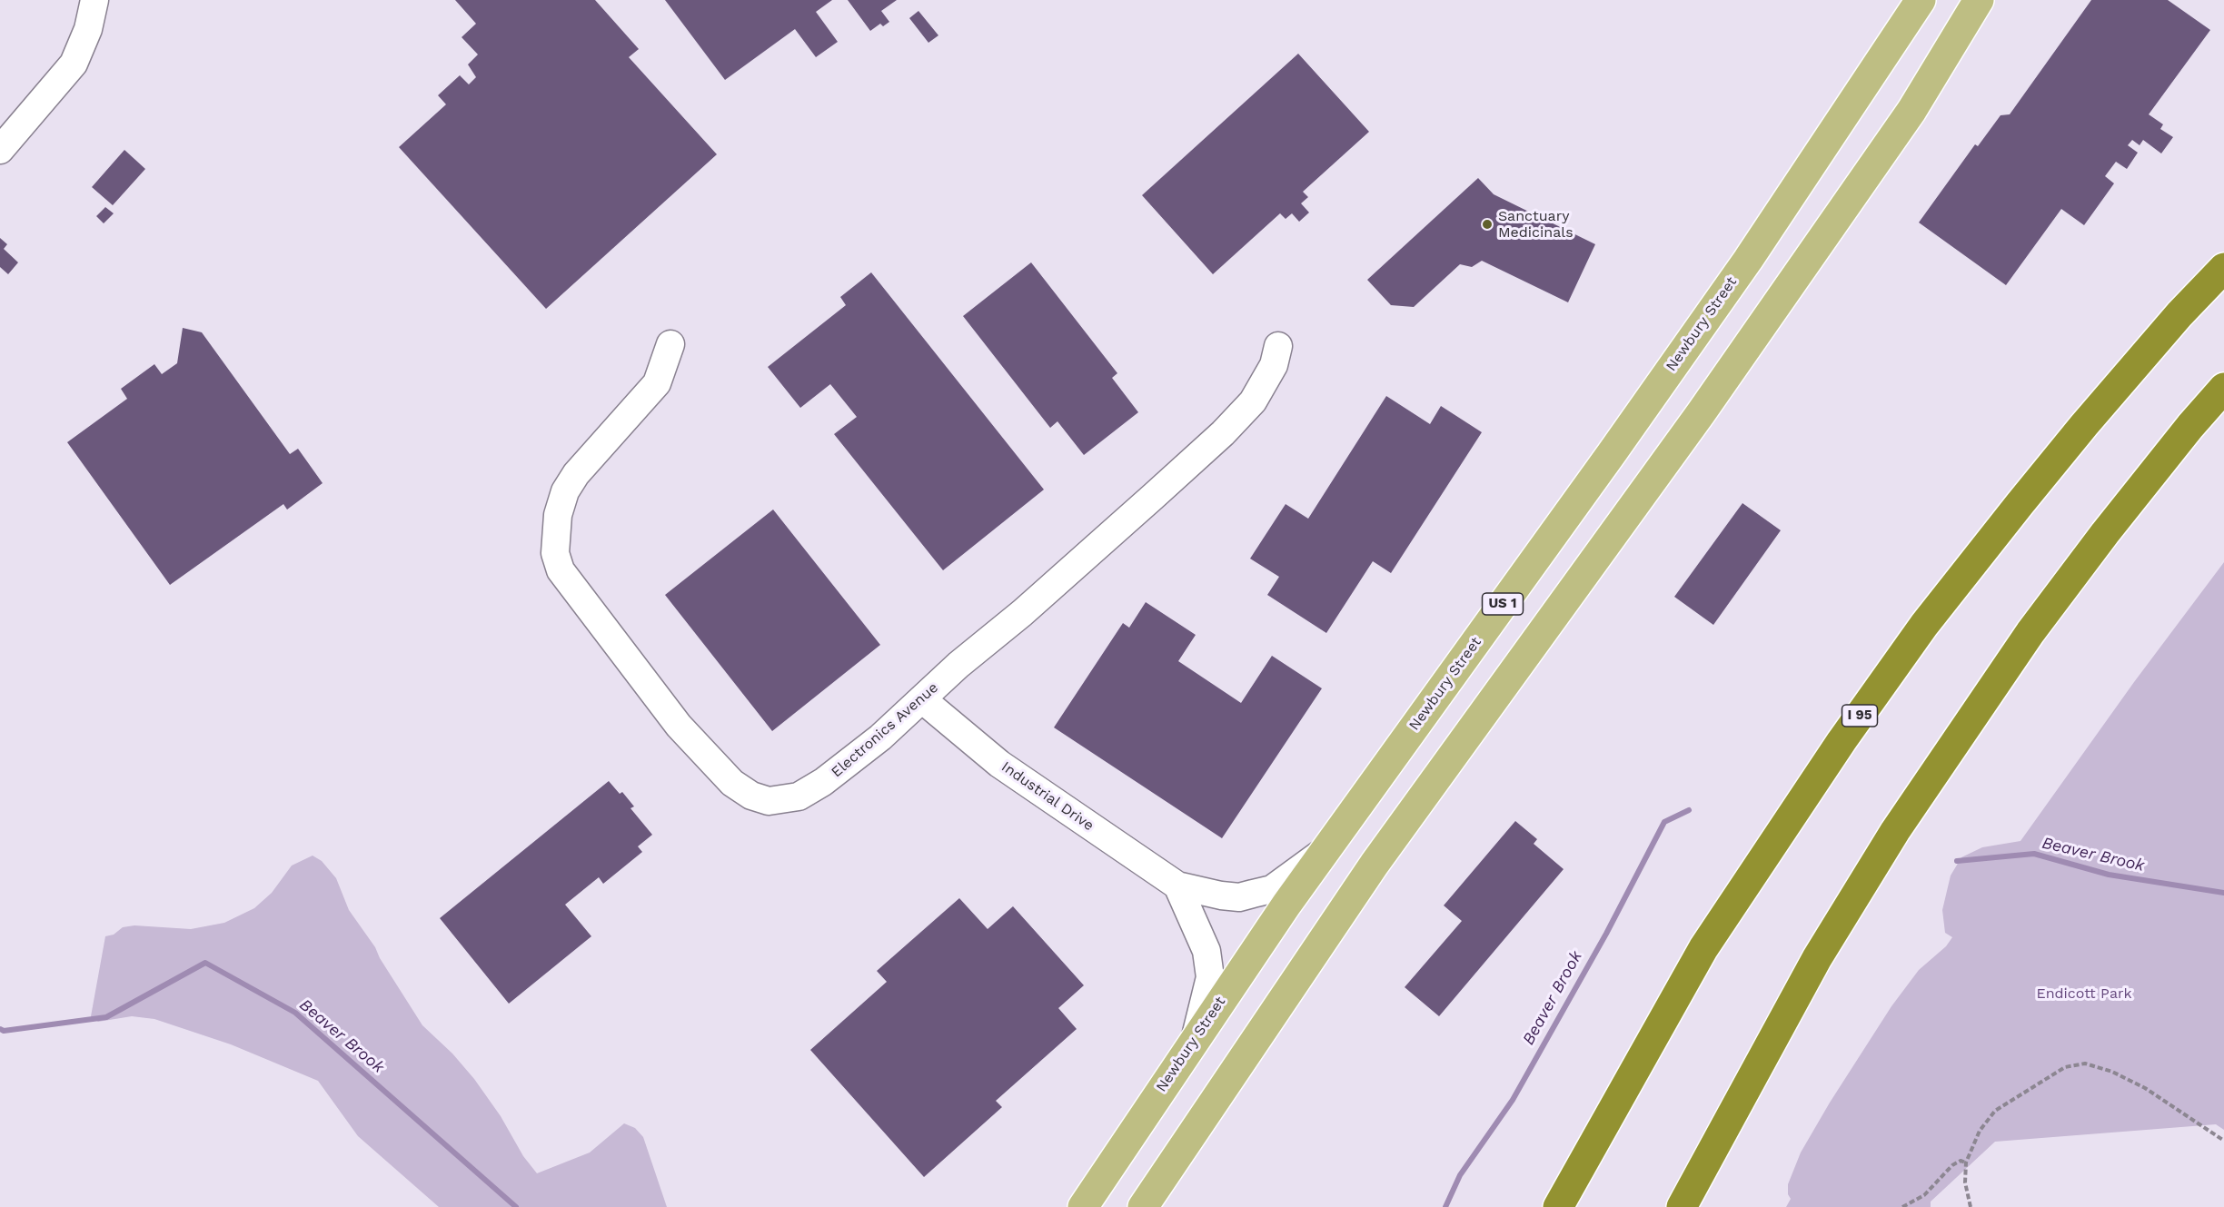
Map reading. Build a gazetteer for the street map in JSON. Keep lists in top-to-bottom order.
{
  "streets": {
    "highway": ["I 95"],
    "main road": ["Newbury Street", "US 1"],
    "street": ["Electronics Avenue", "Industrial Drive"]
  },
  "crossings": [
    ["Newbury Street", "Industrial Drive"],
    ["Electronics Avenue", "Industrial Drive"]
  ],
  "water": ["Beaver Brook"],
  "parks": ["Endicott Park"],
  "places": ["Sanctuary Medicinals"]
}
